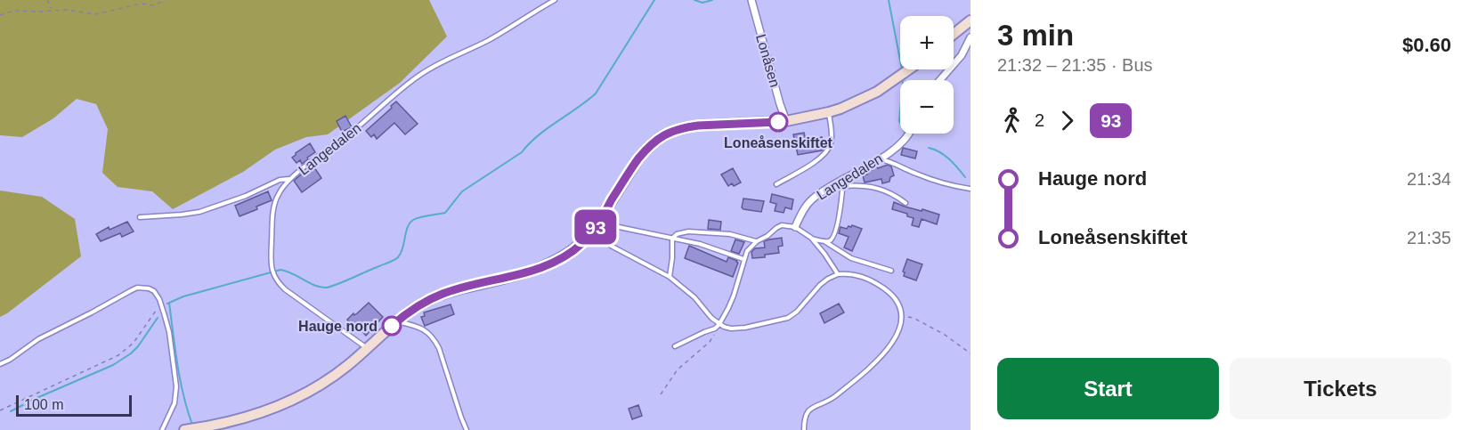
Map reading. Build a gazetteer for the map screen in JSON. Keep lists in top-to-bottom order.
{
  "streets": {
    "street": ["Lonåsen", "Langedalen"]
  },
  "places": ["Loneåsenskiftet", "Hauge nord"],
  "lines": ["bus line 93"],
  "scale_bar": "100 m",
  "page": {
    "on_map": "93",
    "heading": ["3 min", "21:32 – 21:35 · Bus", "$0.60"],
    "map_buttons": ["+", "−"],
    "legs": ["2", "93"],
    "list": [
      {
        "name": "Hauge nord",
        "value": "21:34"
      },
      {
        "name": "Loneåsenskiftet",
        "value": "21:35"
      }
    ],
    "buttons": ["Start", "Tickets"],
    "scale": "100 m"
  }
}
